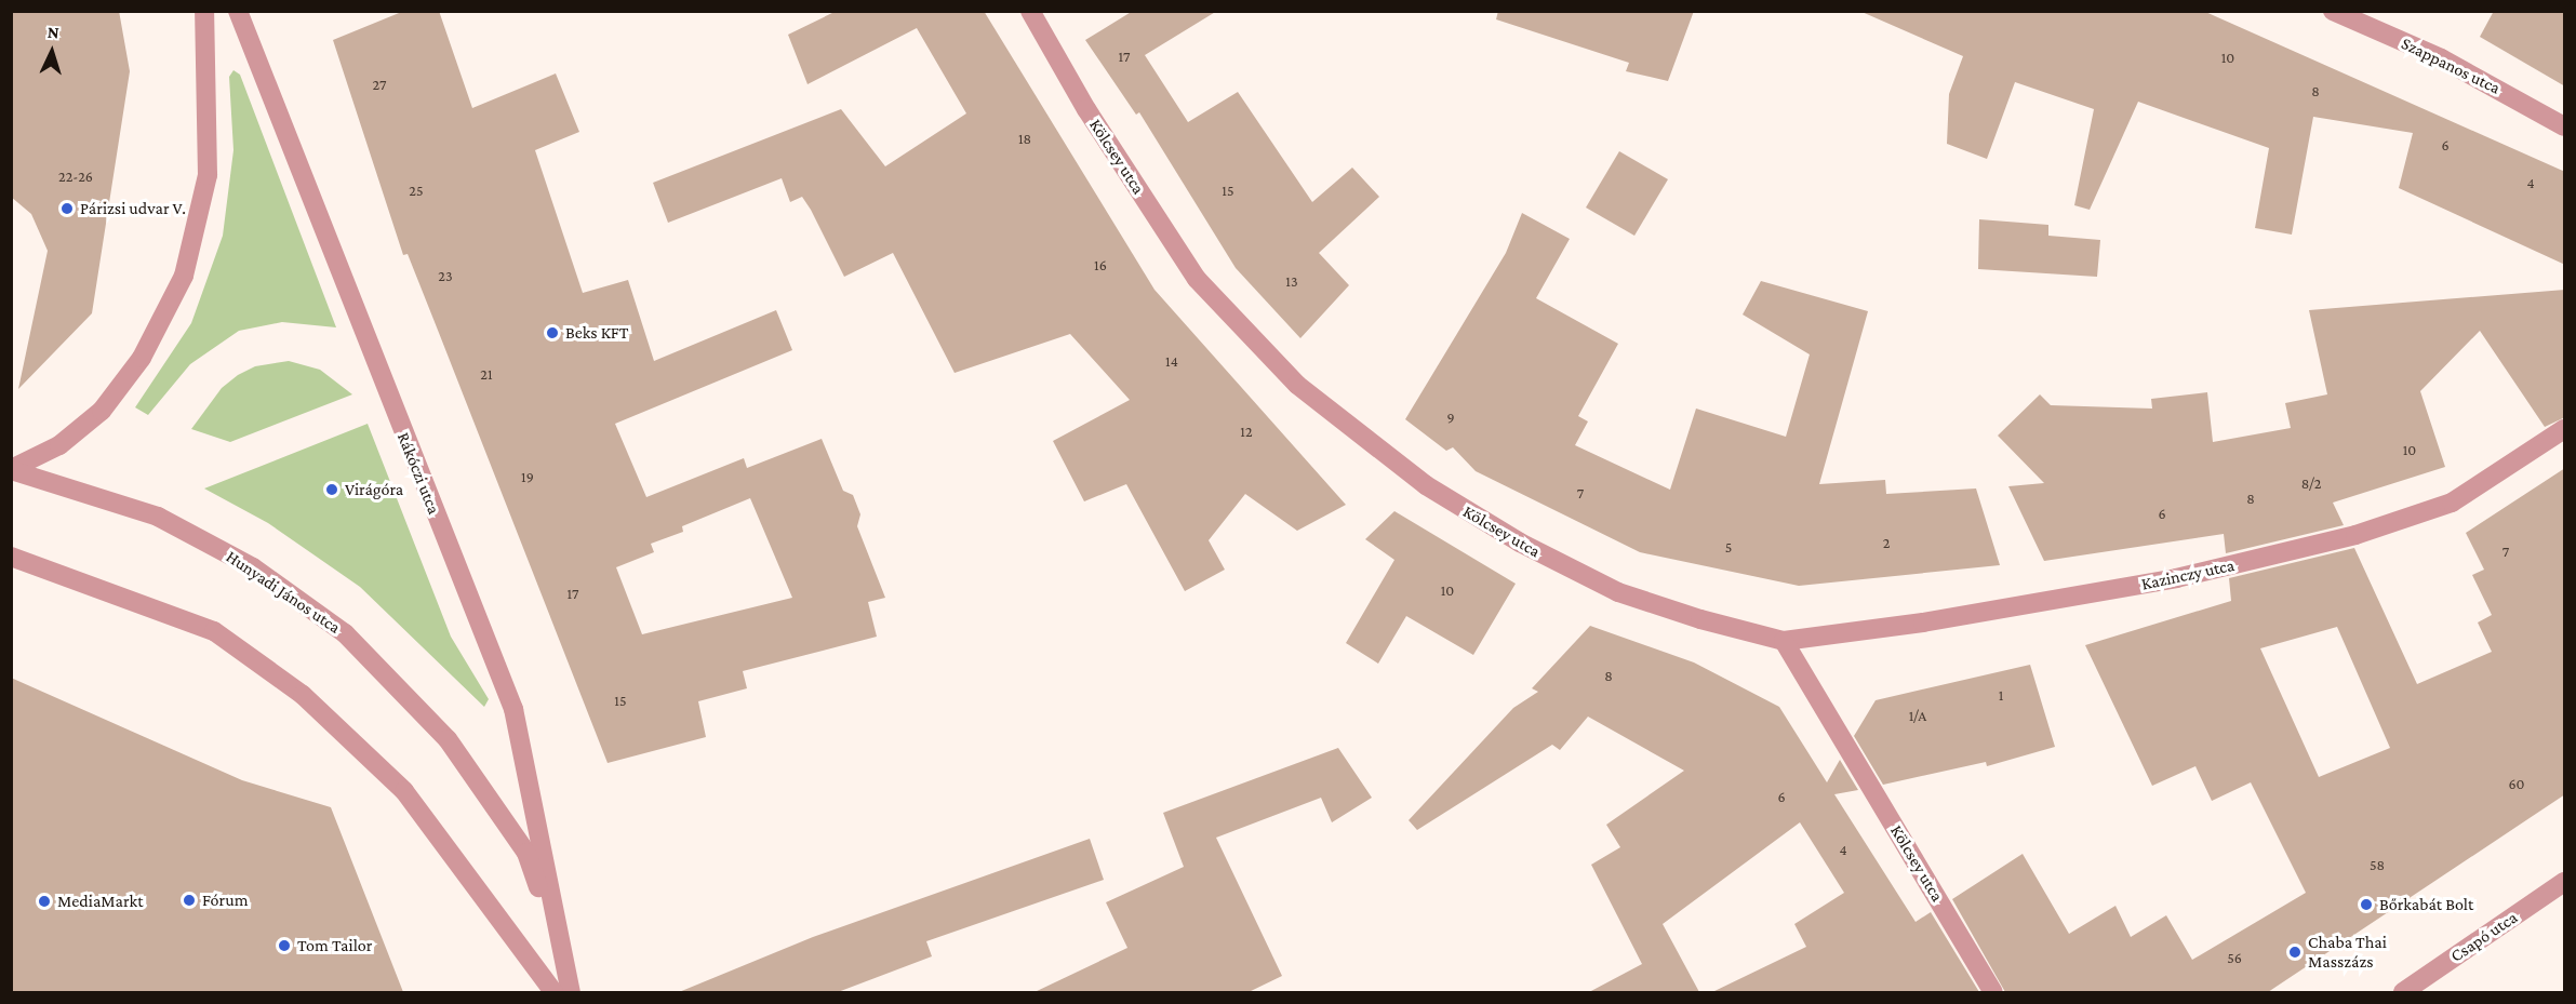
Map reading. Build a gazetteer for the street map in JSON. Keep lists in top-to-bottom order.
{
  "streets": {
    "street": [
      "Szappanos utca",
      "Kölcsey utca",
      "Rákóczi utca",
      "Kazinczy utca",
      "Hunyadi János utca",
      "Csapó utca"
    ]
  },
  "crossings": [
    ["Kölcsey utca", "Kazinczy utca"],
    ["Rákóczi utca", "Hunyadi János utca"]
  ],
  "places": [
    "Párizsi udvar V.",
    "Beks KFT",
    "Virágóra",
    "Fórum",
    "MediaMarkt",
    "Bőrkabát Bolt",
    "Tom Tailor",
    "Chaba Thai Masszázs"
  ],
  "house_numbers": [
    "17",
    "10",
    "27",
    "8",
    "18",
    "6",
    "22-26",
    "4",
    "25",
    "15",
    "16",
    "23",
    "13",
    "14",
    "21",
    "9",
    "12",
    "10",
    "19",
    "8/2",
    "7",
    "8",
    "6",
    "2",
    "5",
    "7",
    "10",
    "17",
    "8",
    "1",
    "15",
    "1/A",
    "60",
    "6",
    "4",
    "58",
    "56"
  ],
  "north": "top"
}
